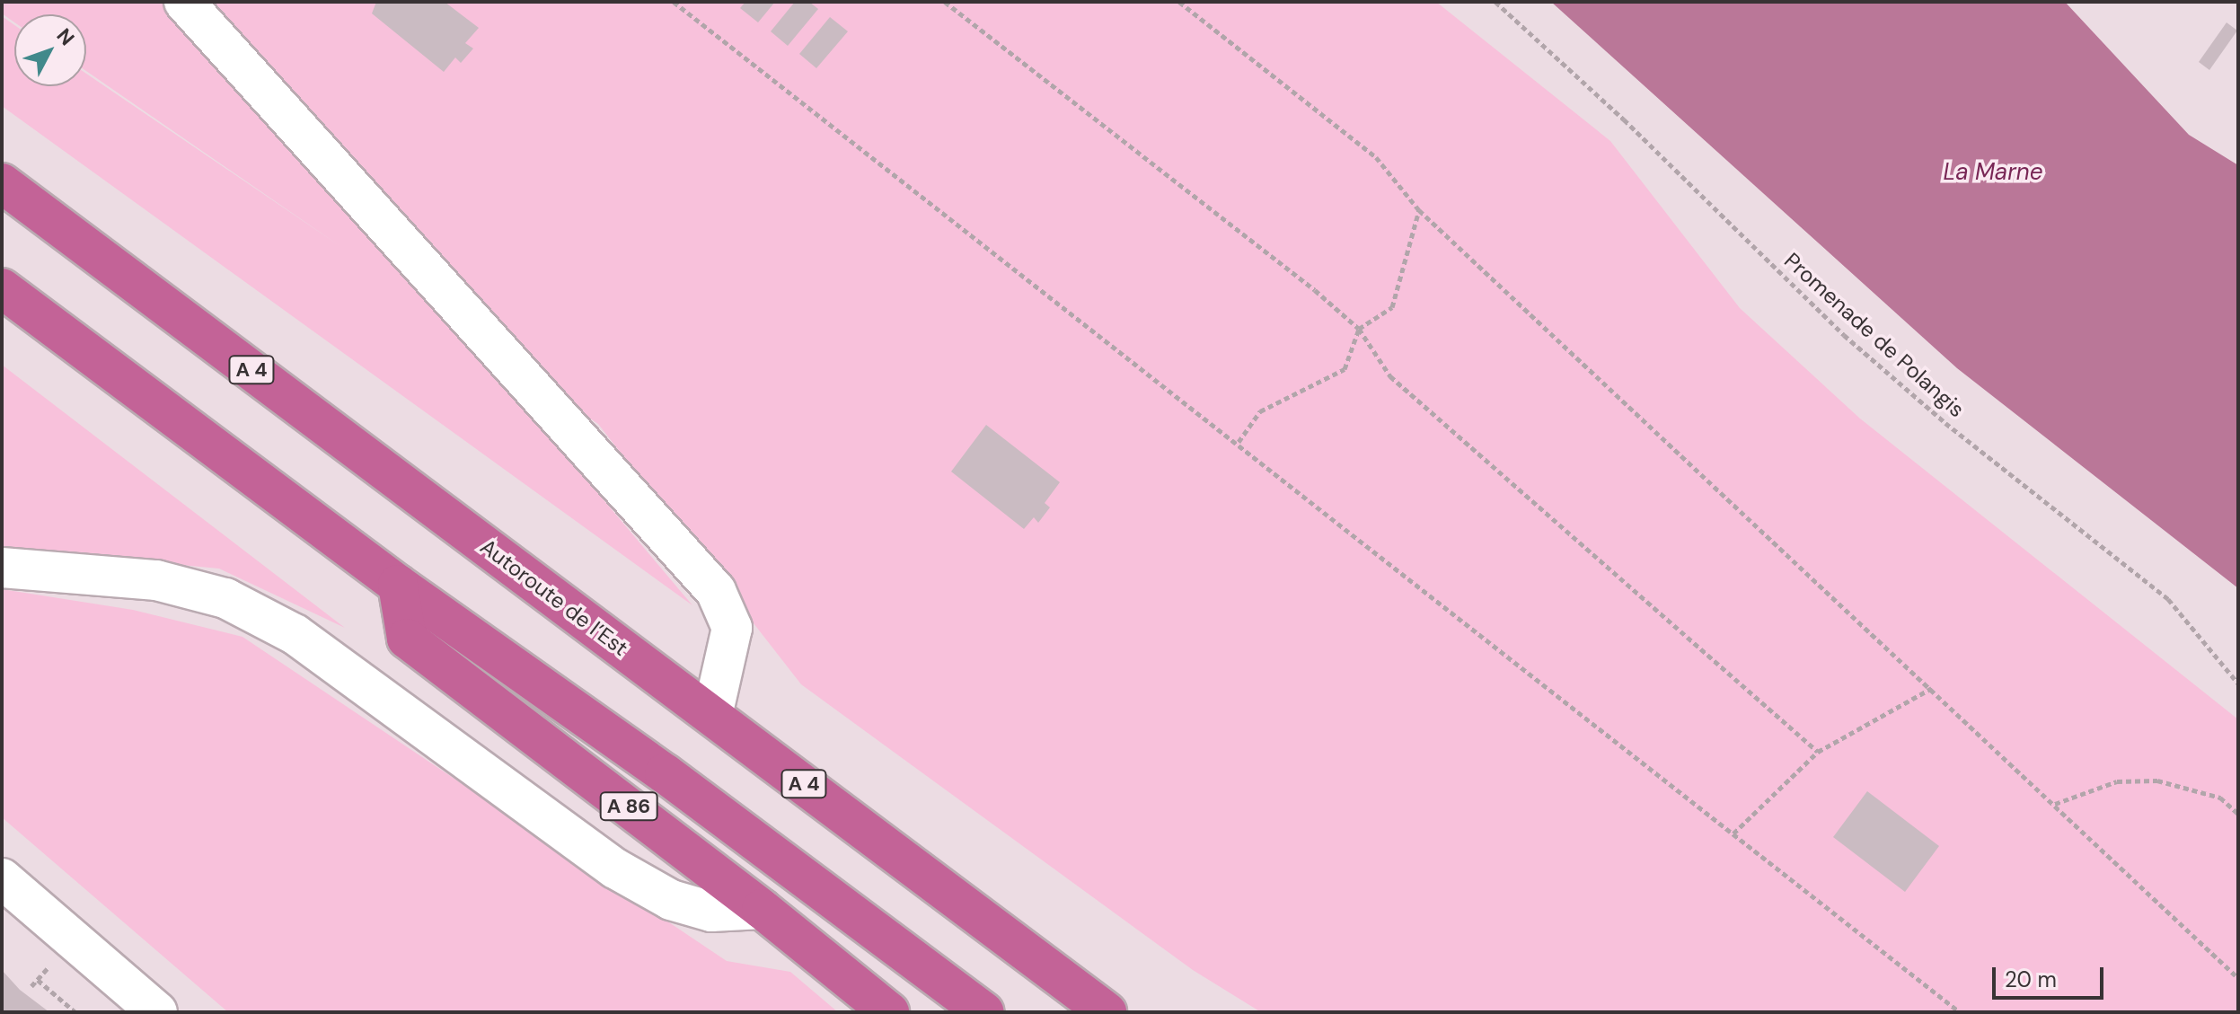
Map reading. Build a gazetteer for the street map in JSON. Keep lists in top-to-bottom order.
{
  "streets": {
    "highway": ["A 4", "Autoroute de l’Est", "A 86"],
    "path": ["Promenade de Polangis"]
  },
  "water": ["La Marne"],
  "scale_bar": "20 m",
  "north": "top right"
}
